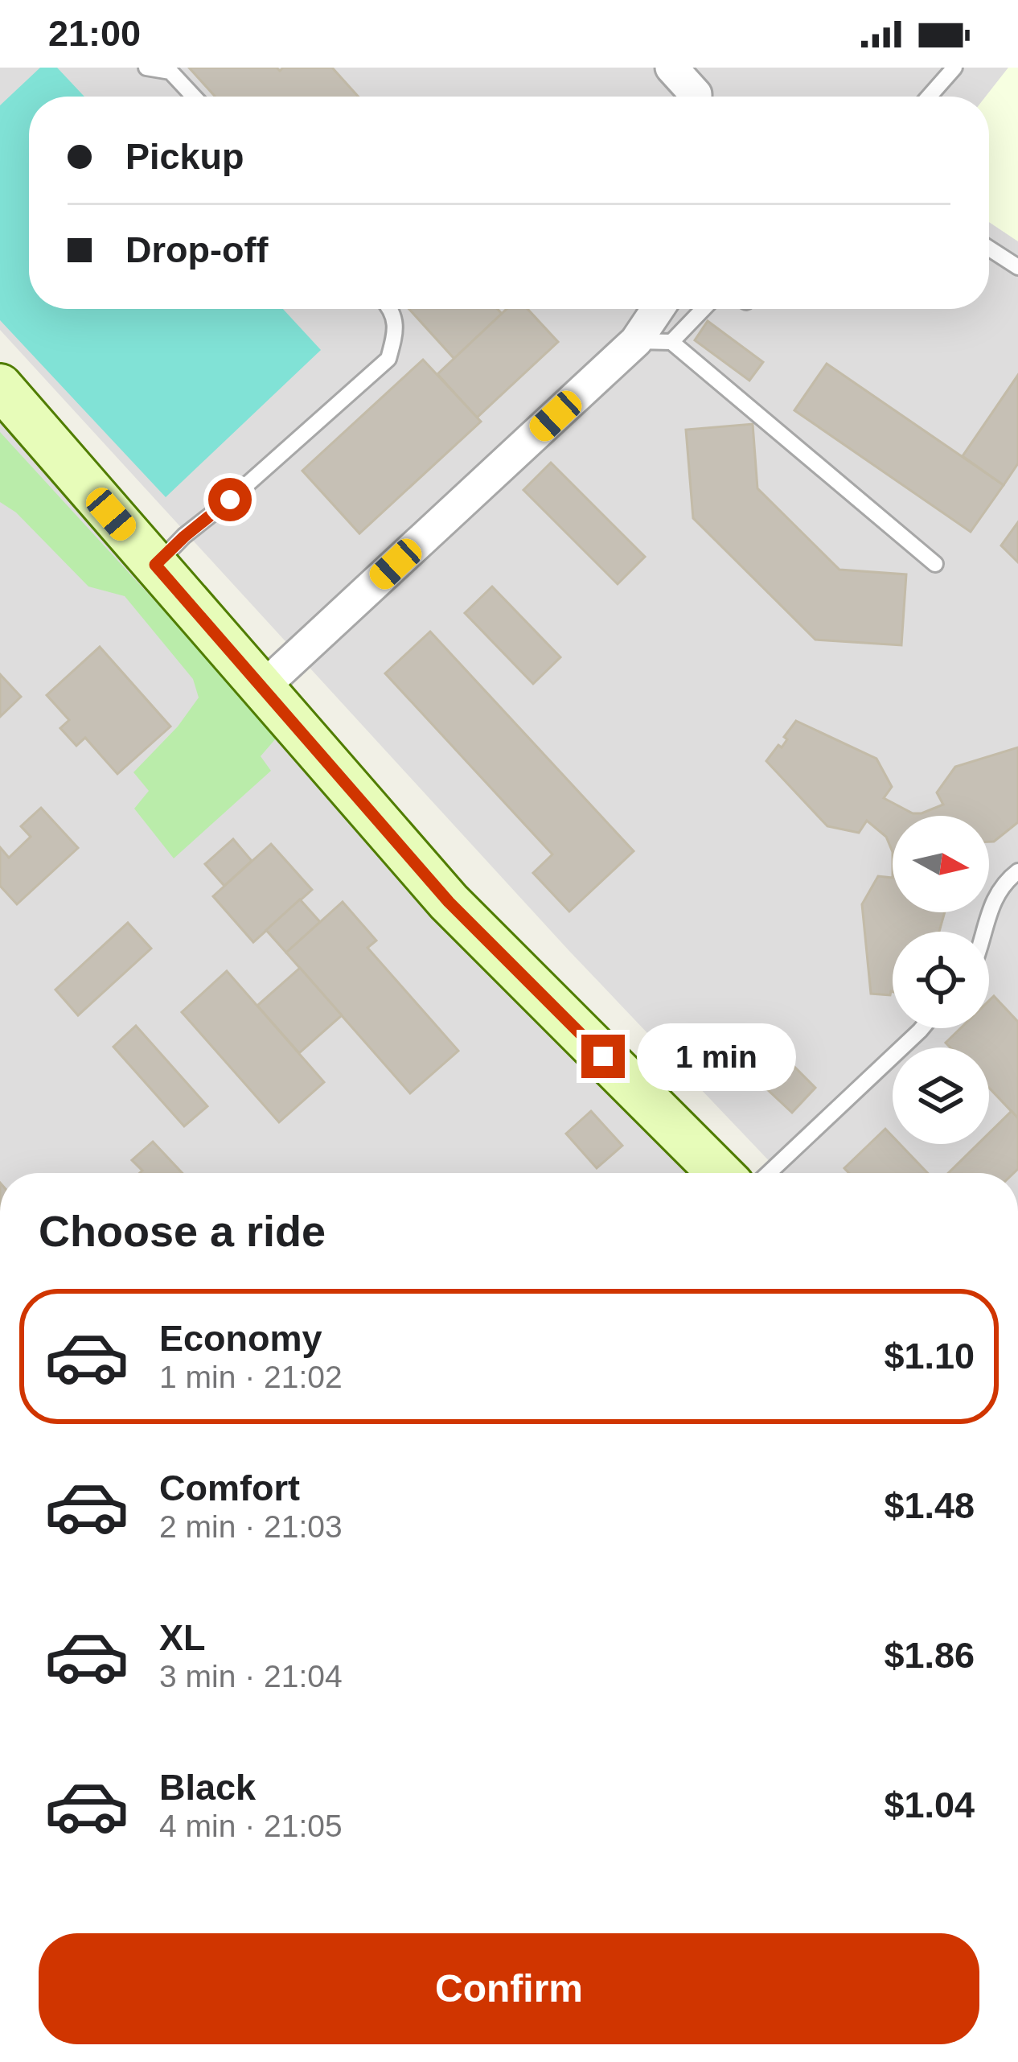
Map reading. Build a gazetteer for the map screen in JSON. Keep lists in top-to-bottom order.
{
  "north": "right",
  "page": {
    "status": "21:00",
    "banner": ["Pickup", "Drop-off"],
    "bubble": "1 min",
    "heading": "Choose a ride",
    "list": [
      {
        "name": "Economy",
        "note": "1 min · 21:02",
        "value": "$1.10"
      },
      {
        "name": "Comfort",
        "note": "2 min · 21:03",
        "value": "$1.48"
      },
      {
        "name": "XL",
        "note": "3 min · 21:04",
        "value": "$1.86"
      },
      {
        "name": "Black",
        "note": "4 min · 21:05",
        "value": "$1.04"
      }
    ],
    "buttons": "Confirm"
  }
}
